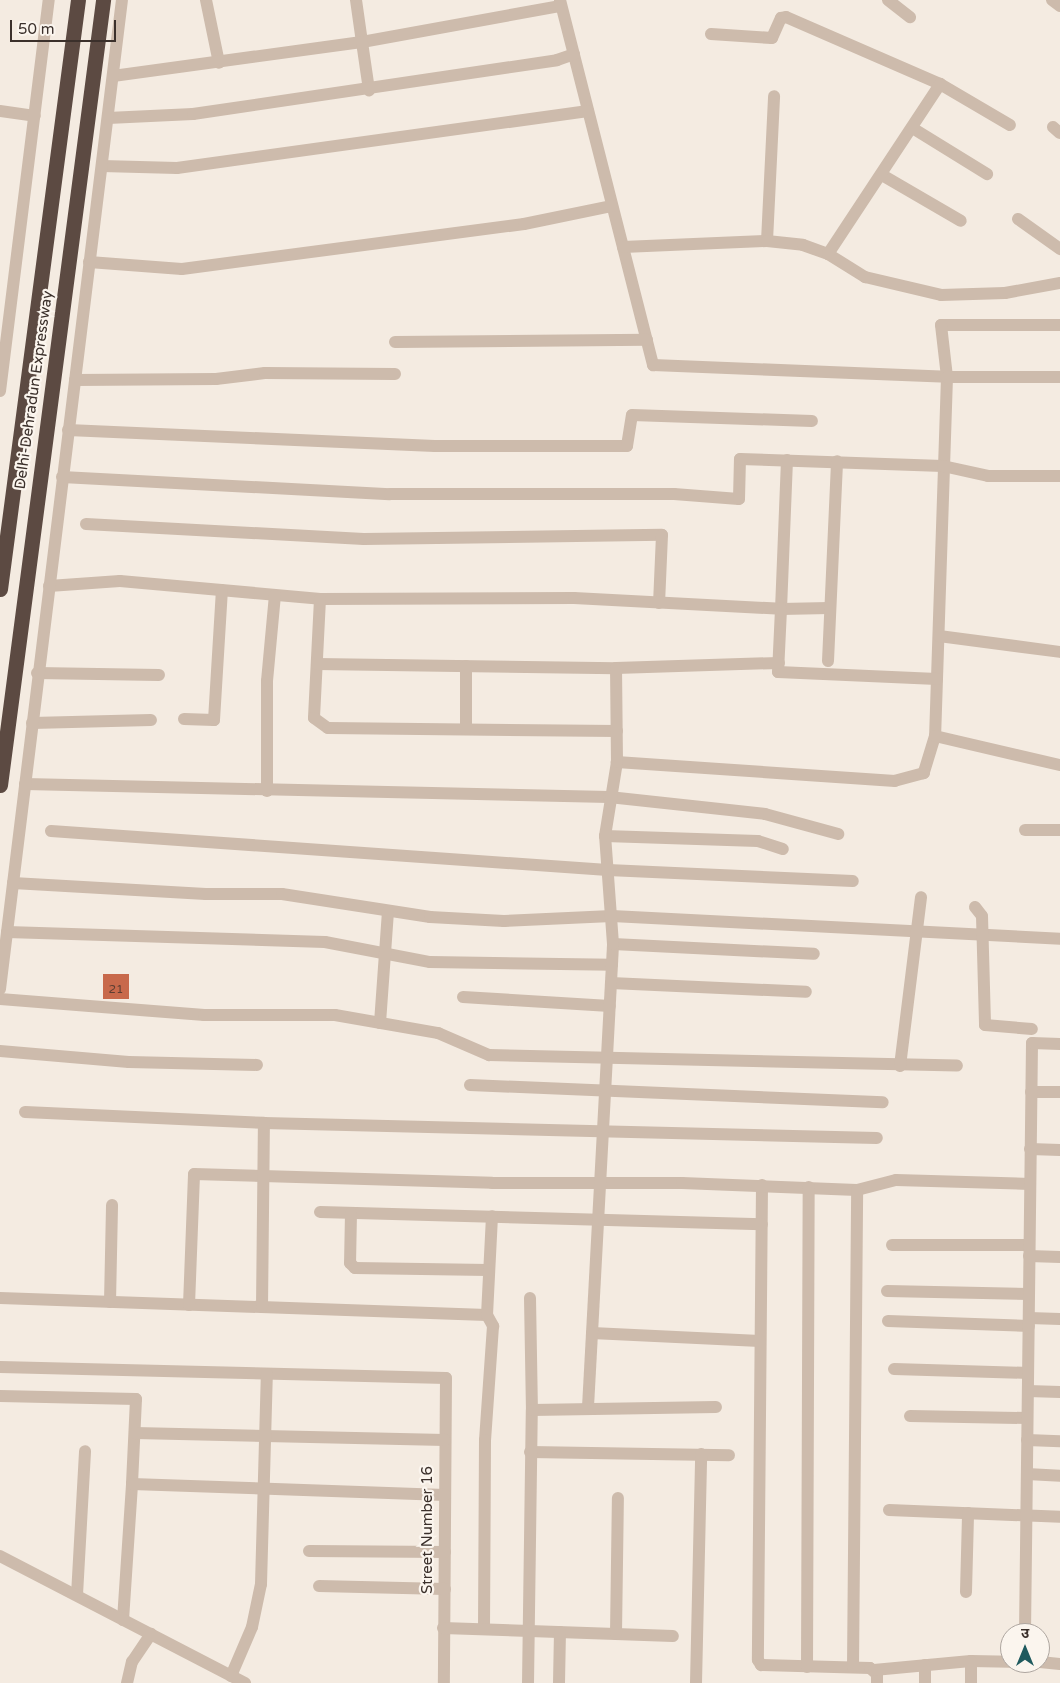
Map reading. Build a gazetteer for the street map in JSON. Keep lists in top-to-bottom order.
{
  "streets": {
    "highway": ["Delhi-Dehradun Expressway"],
    "street": ["Street Number 16"]
  },
  "house_numbers": ["21"],
  "scale_bar": "50 m",
  "north": "top"
}
